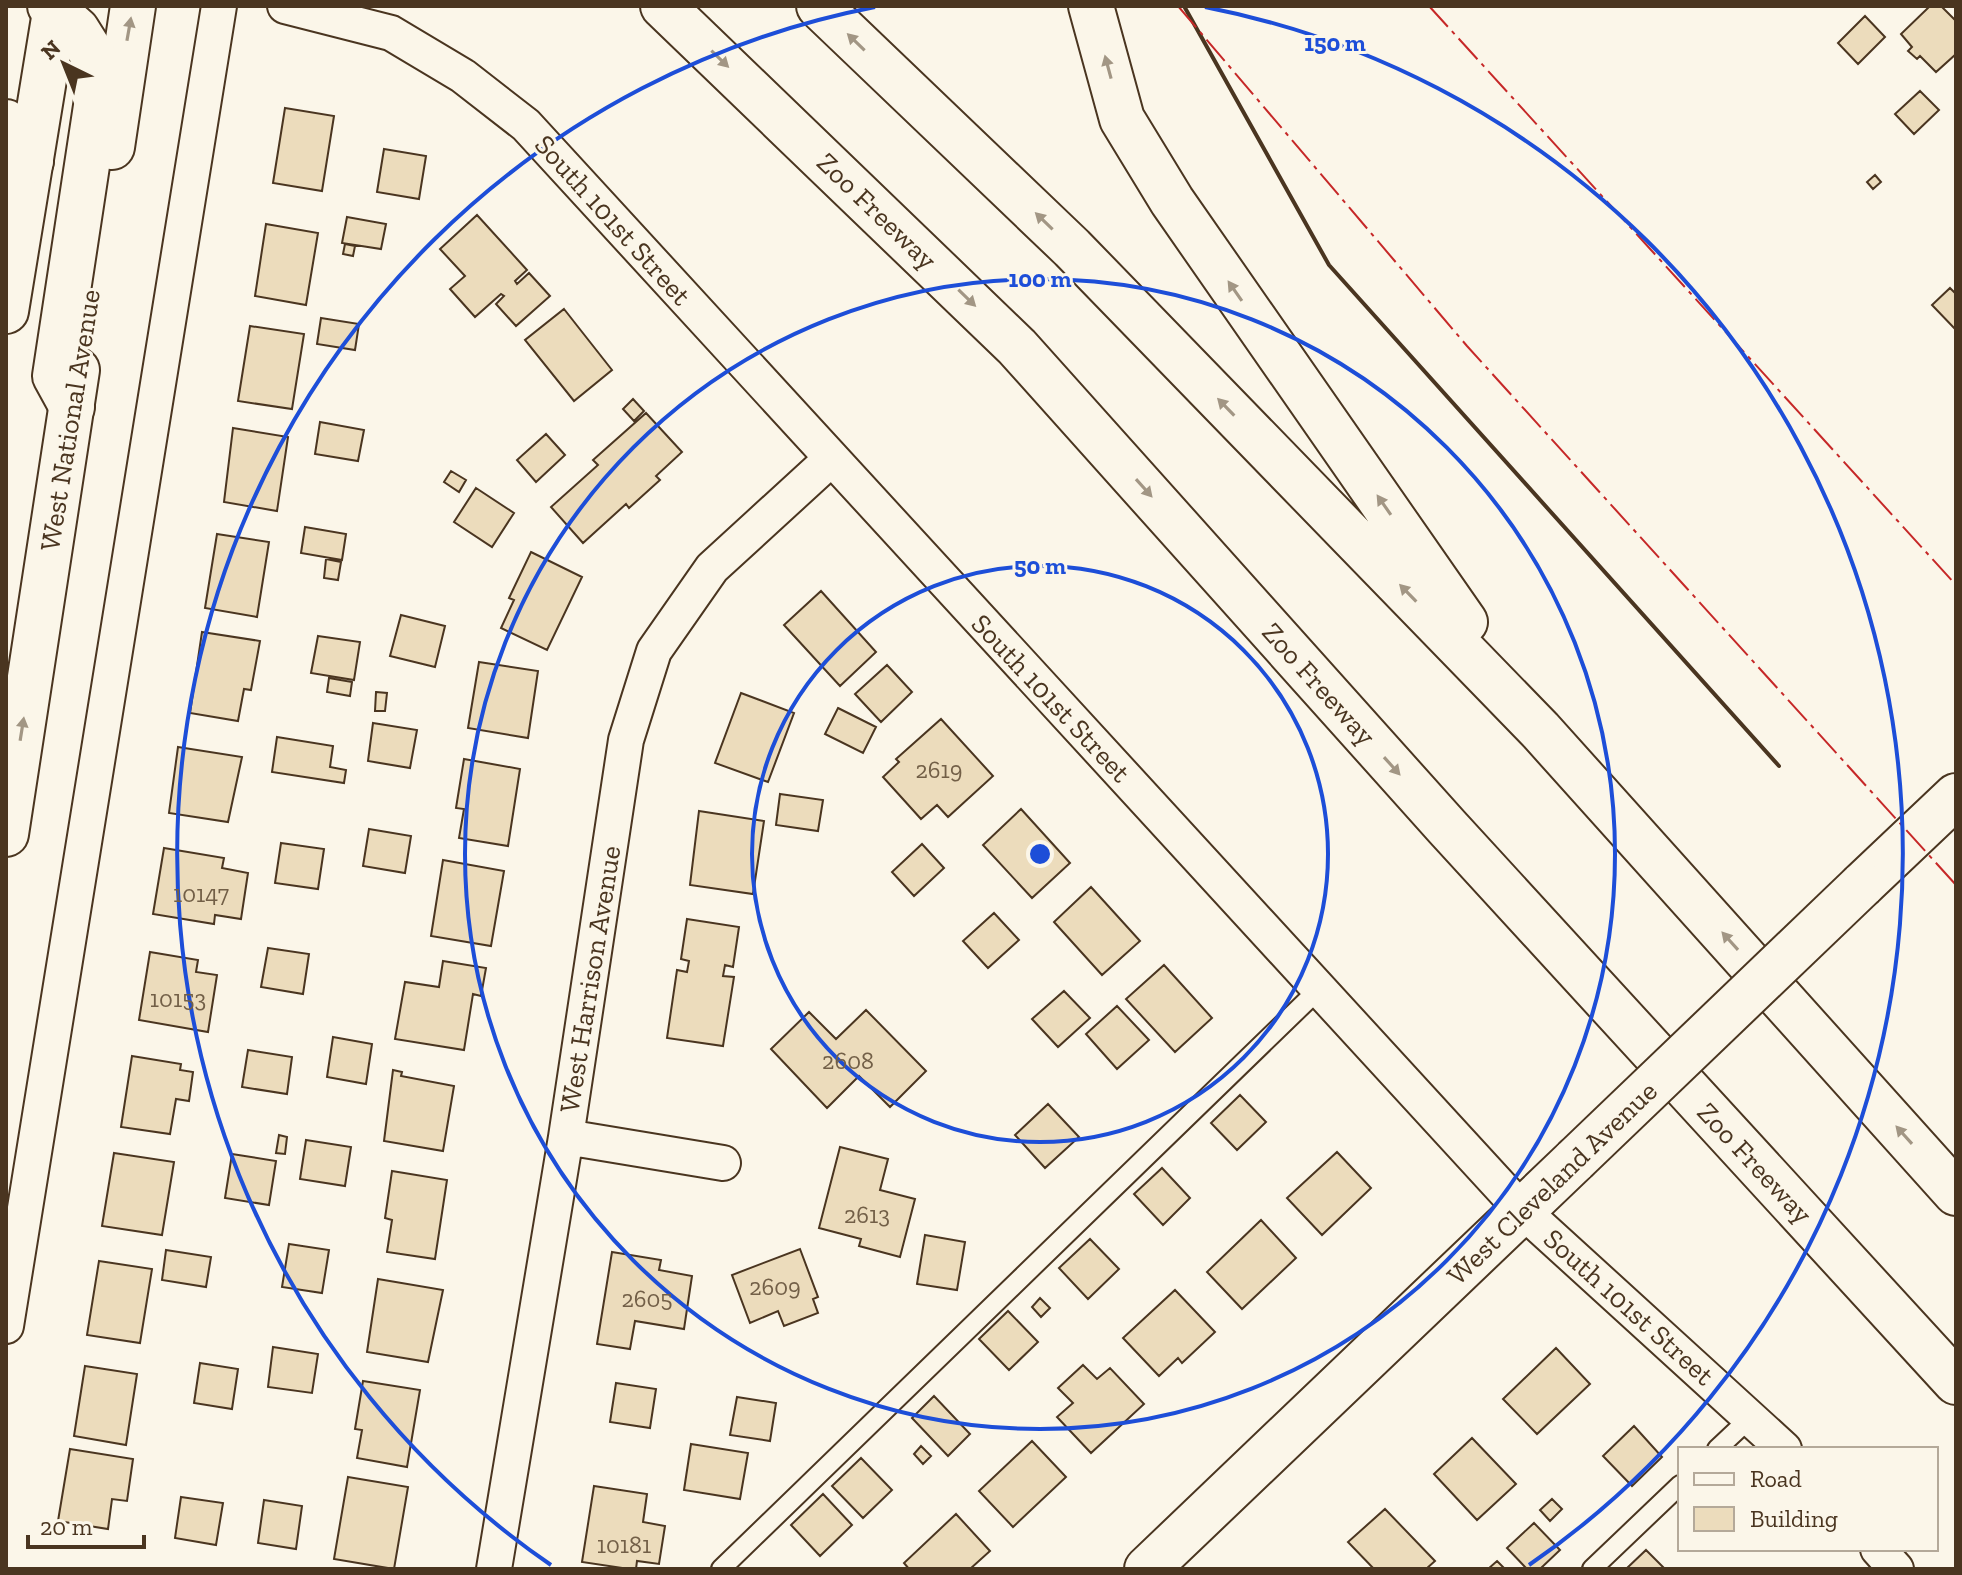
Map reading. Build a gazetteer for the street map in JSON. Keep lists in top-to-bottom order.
{
  "streets": {
    "main road": ["Zoo Freeway", "West National Avenue", "West Cleveland Avenue"],
    "street": ["South 101st Street", "West Harrison Avenue"]
  },
  "crossings": [
    ["South 101st Street", "West Harrison Avenue"],
    ["South 101st Street", "West Cleveland Avenue"]
  ],
  "house_numbers": [
    "2619",
    "10147",
    "10153",
    "2608",
    "2613",
    "2609",
    "2605",
    "10181"
  ],
  "legend": ["Road", "Building"],
  "scale_bar": "20 m",
  "north": "top left",
  "rings": ["150 m", "100 m", "50 m"]
}
